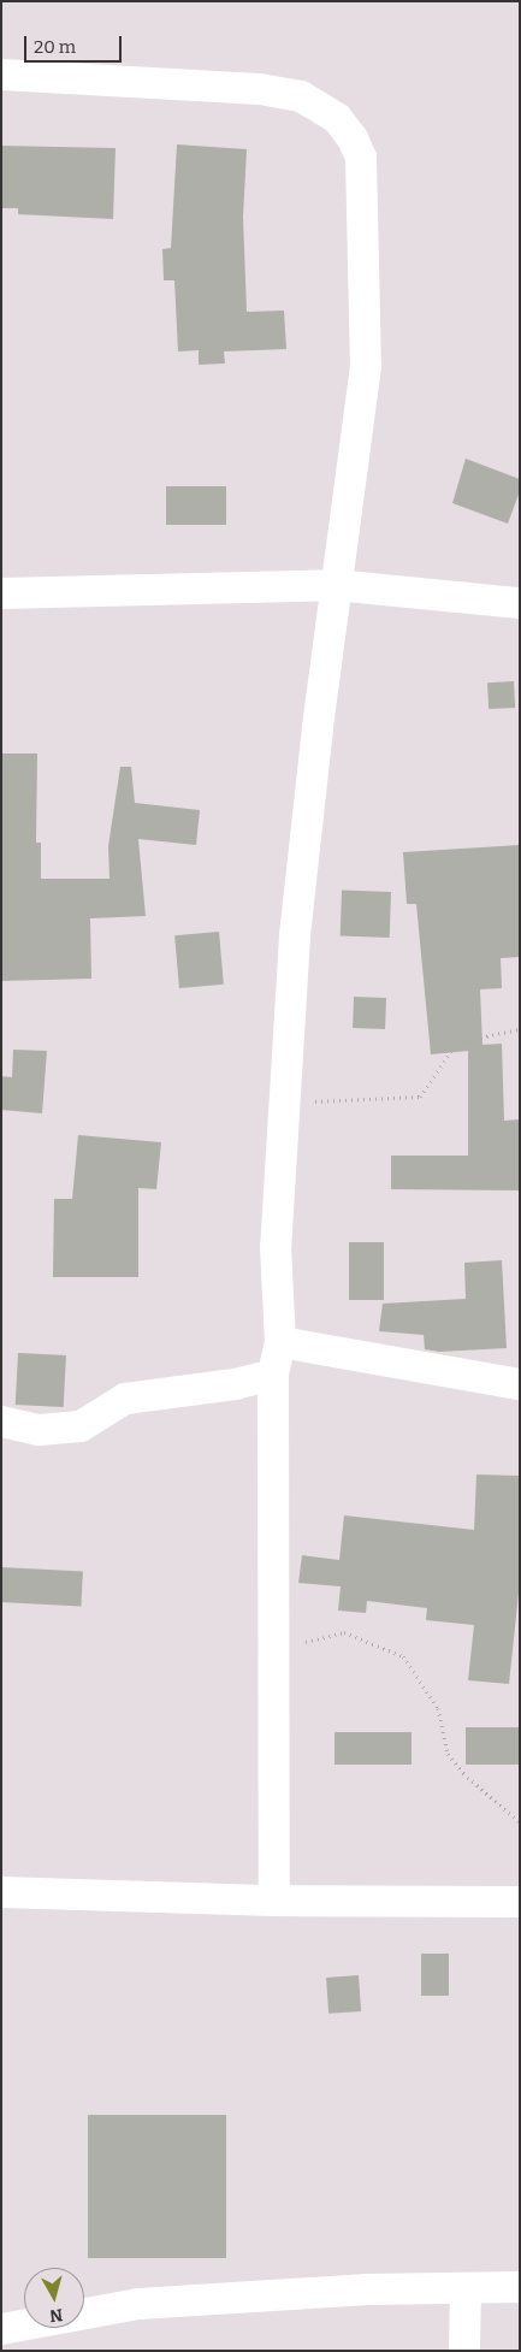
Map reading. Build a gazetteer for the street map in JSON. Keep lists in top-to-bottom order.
{
  "scale_bar": "20 m",
  "north": "bottom"
}
